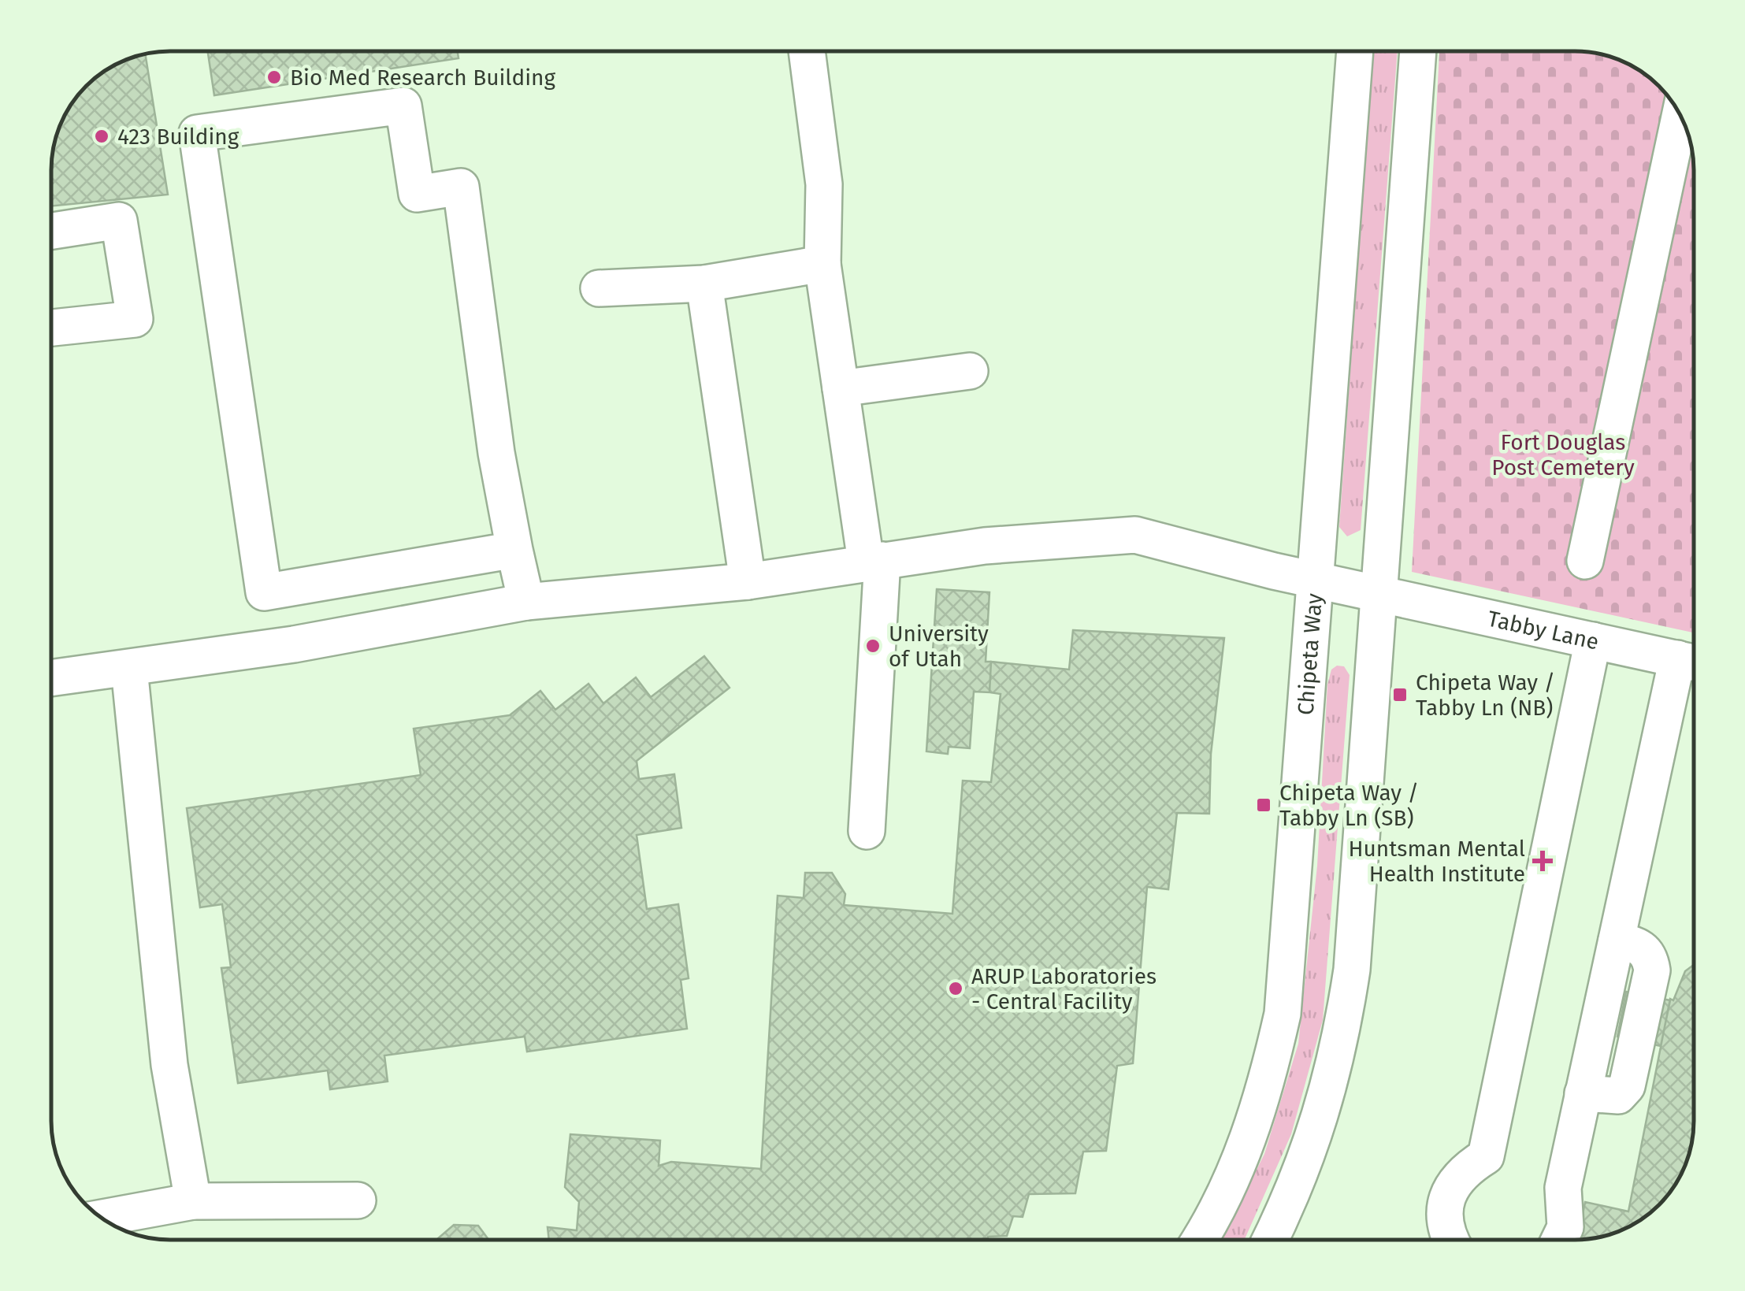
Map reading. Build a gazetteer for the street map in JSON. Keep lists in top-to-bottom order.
{
  "streets": {
    "street": ["Tabby Lane", "Chipeta Way"]
  },
  "crossings": [
    ["Tabby Lane", "Chipeta Way"]
  ],
  "parks": ["Fort Douglas Post Cemetery"],
  "places": {
    "other": [
      "Bio Med Research Building",
      "423 Building",
      "University of Utah",
      "ARUP Laboratories - Central Facility"
    ],
    "transit": ["Chipeta Way / Tabby Ln (NB)", "Chipeta Way / Tabby Ln (SB)"],
    "health": ["Huntsman Mental Health Institute"]
  }
}
